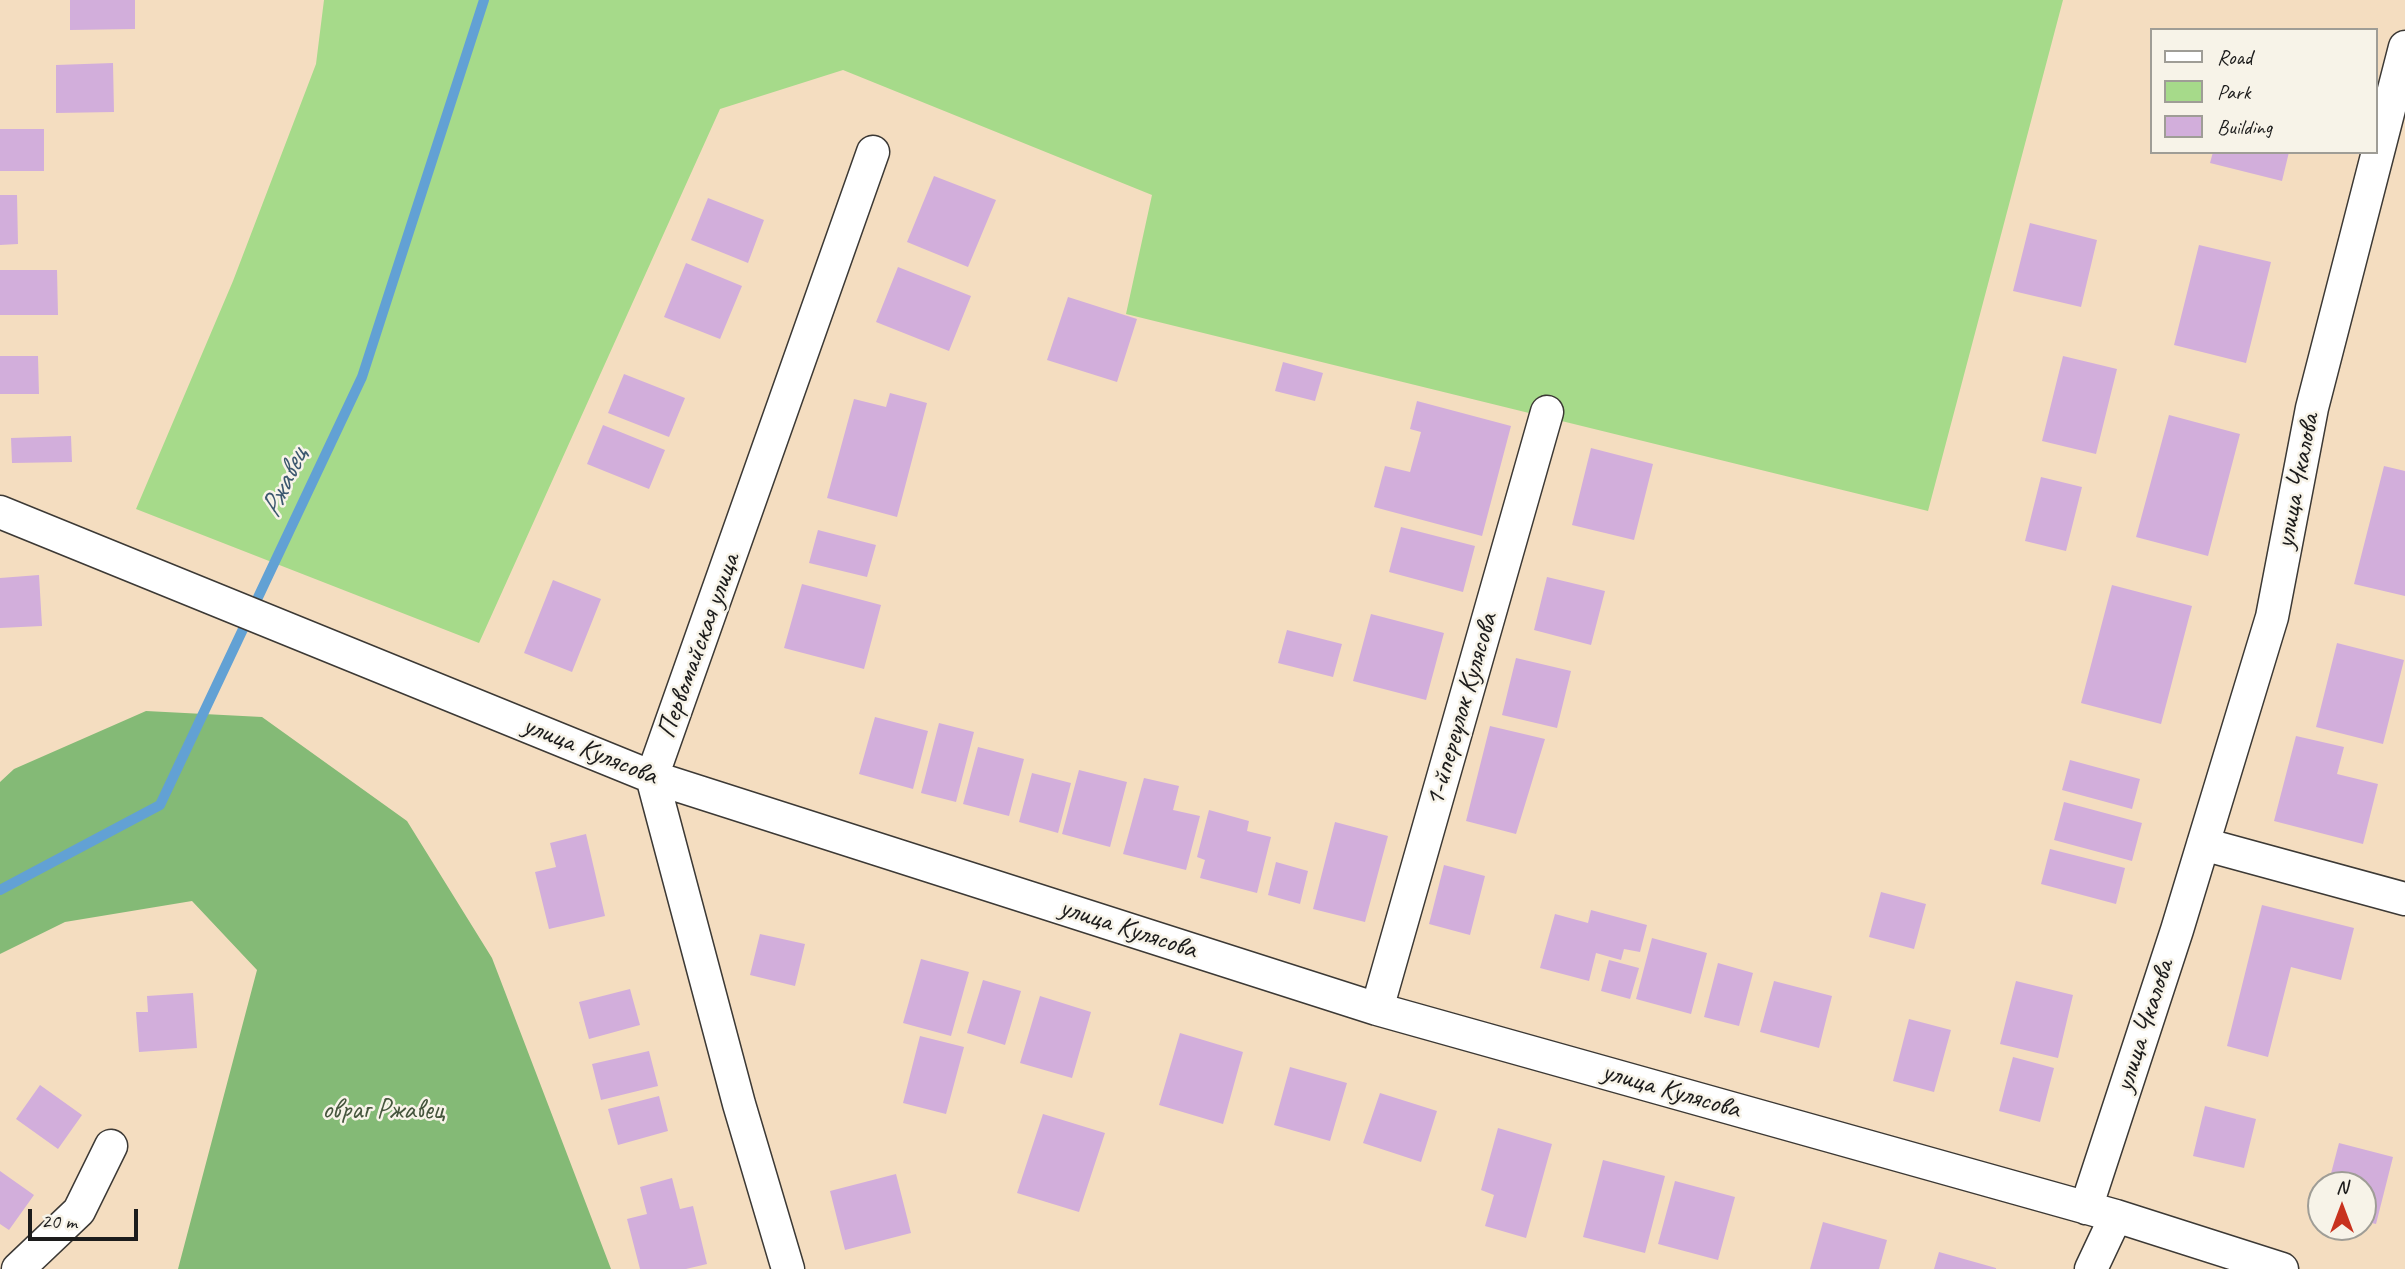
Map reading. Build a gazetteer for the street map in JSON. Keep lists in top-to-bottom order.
{
  "streets": {
    "street": [
      "улица Чкалова",
      "Первомайская улица",
      "1-йпереулок Кулясова",
      "улица Кулясова"
    ]
  },
  "crossings": [
    ["улица Чкалова", "улица Кулясова"],
    ["Первомайская улица", "улица Кулясова"],
    ["1-йпереулок Кулясова", "улица Кулясова"]
  ],
  "water": ["Ржавец"],
  "parks": ["овраг Ржавец"],
  "legend": ["Road", "Park", "Building"],
  "scale_bar": "20 m",
  "north": "top"
}
